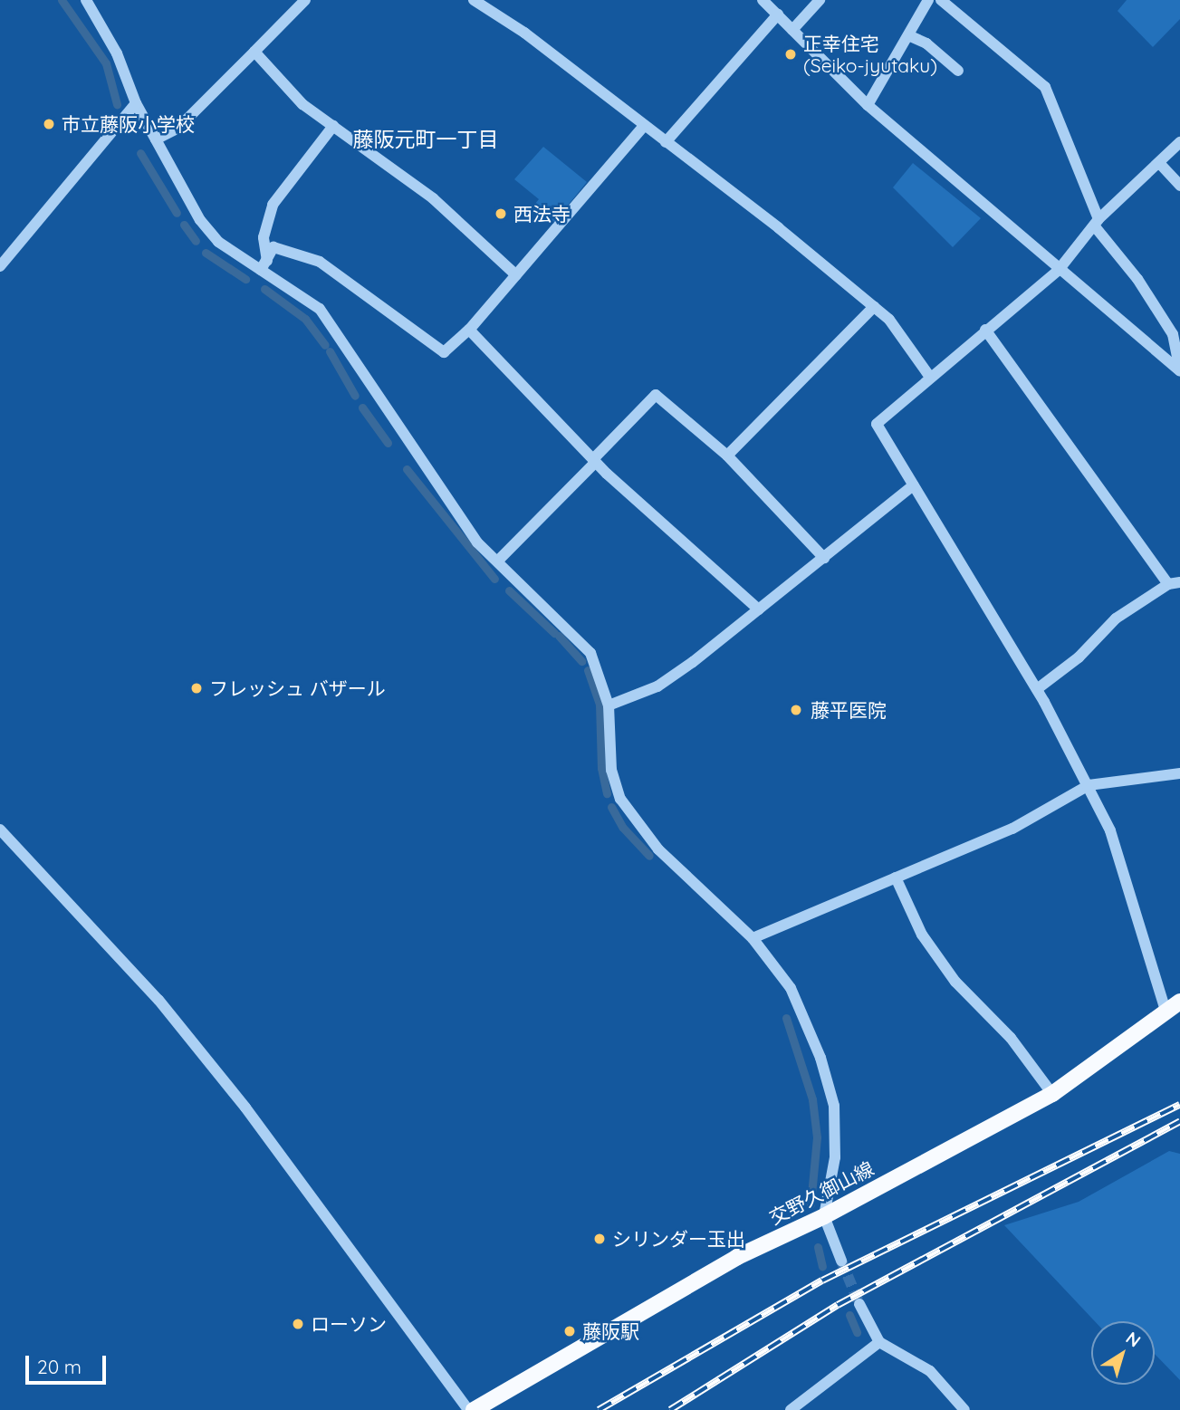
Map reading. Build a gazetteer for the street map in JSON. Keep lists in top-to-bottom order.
{
  "streets": {
    "main road": ["交野久御山線"]
  },
  "districts": ["藤阪元町一丁目"],
  "places": [
    "正幸住宅 (Seiko-jyutaku)",
    "市立藤阪小学校",
    "西法寺",
    "フレッシュ バザール",
    "藤平医院",
    "シリンダー玉出",
    "ローソン",
    "藤阪駅"
  ],
  "scale_bar": "20 m",
  "north": "top right"
}
